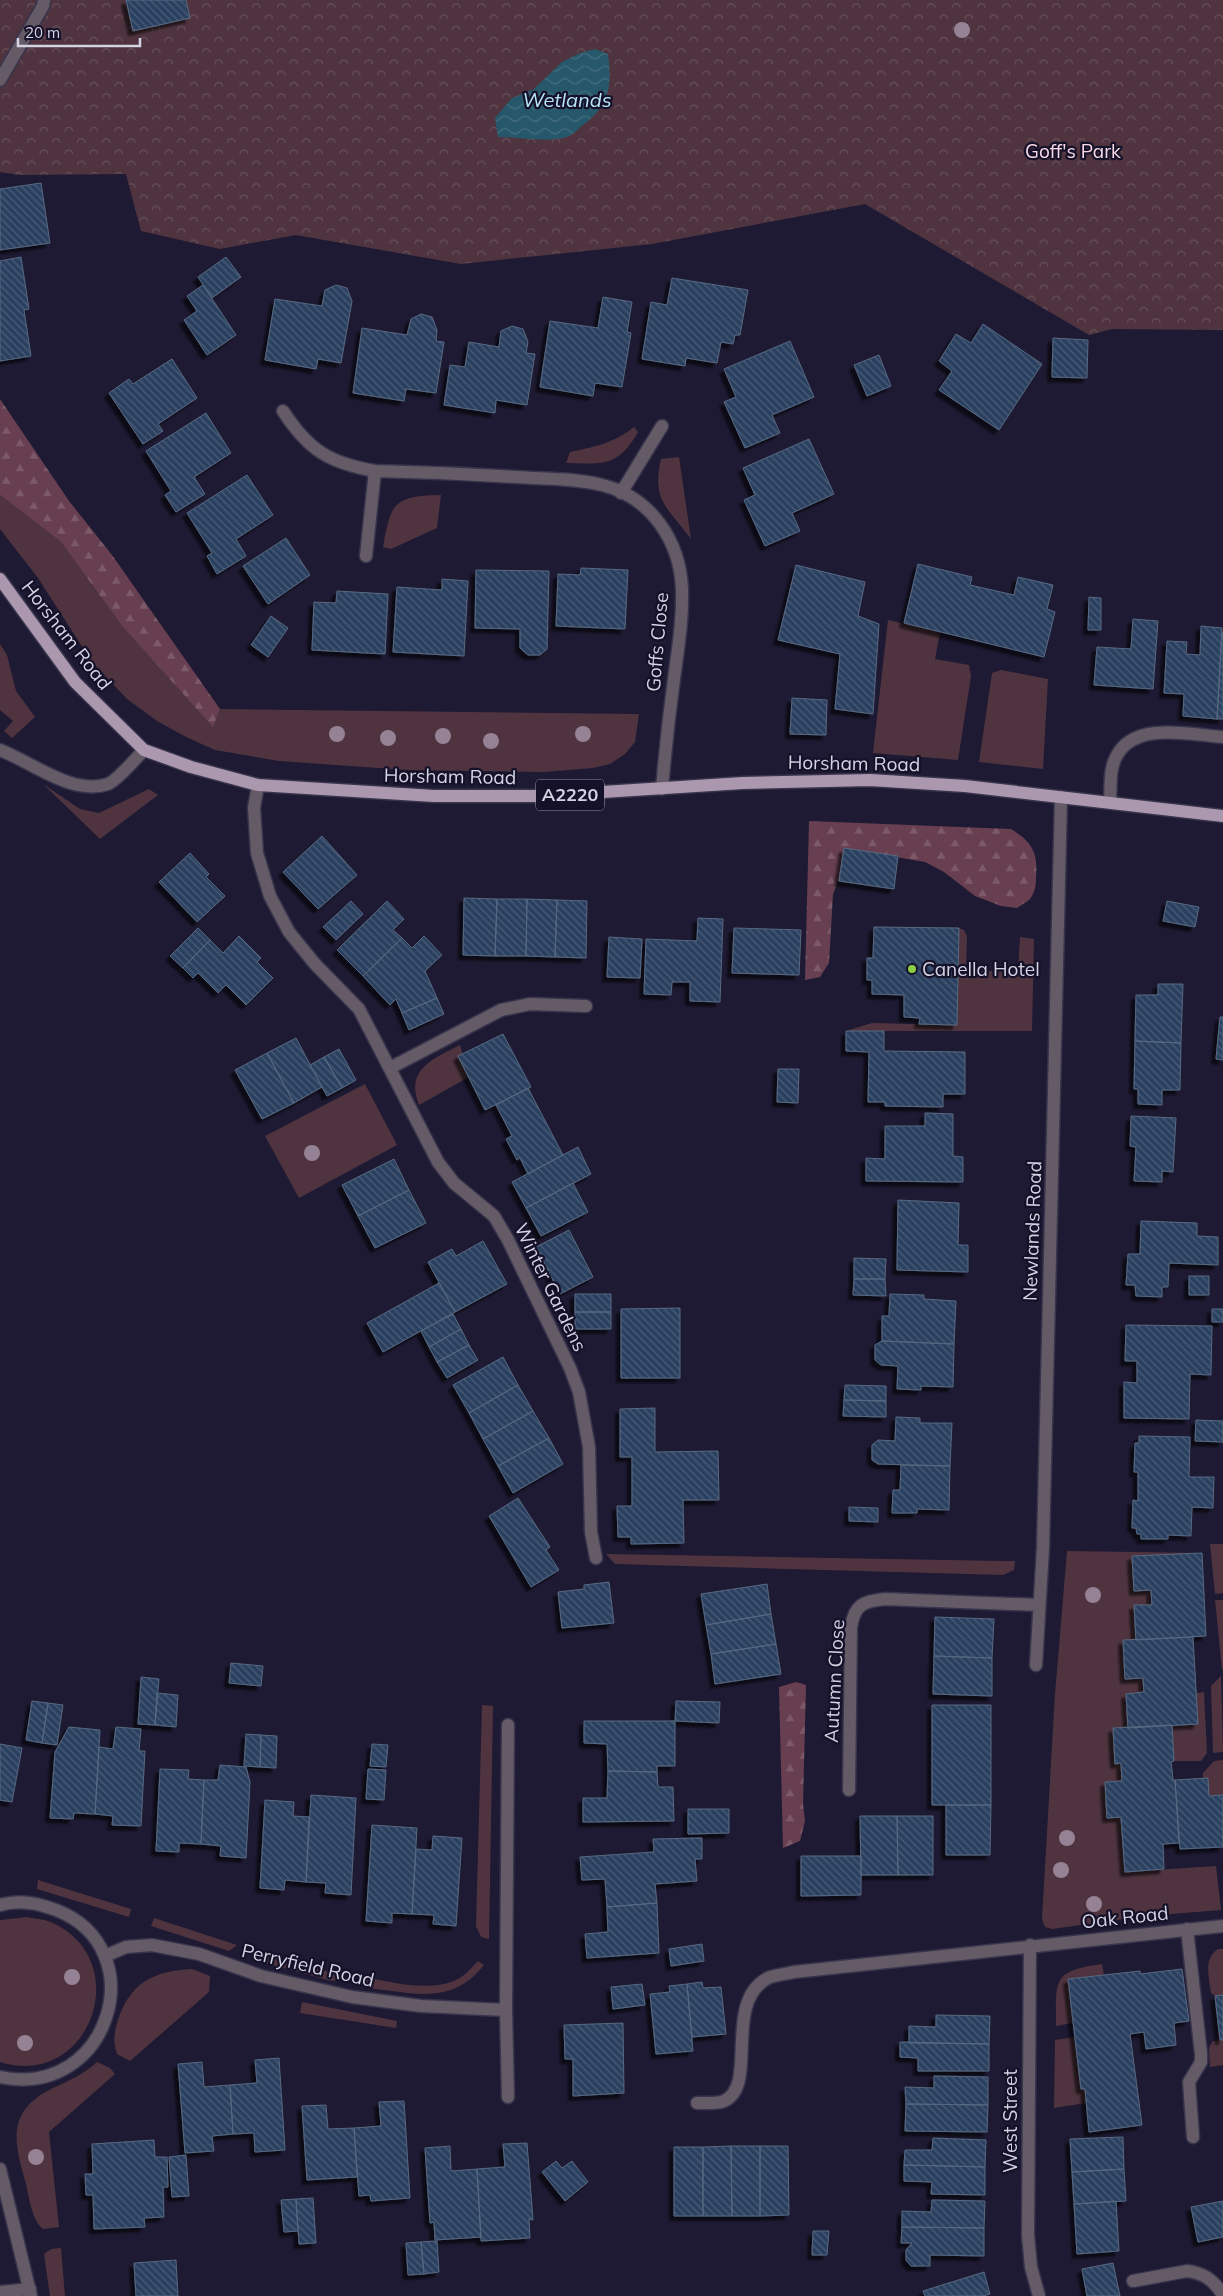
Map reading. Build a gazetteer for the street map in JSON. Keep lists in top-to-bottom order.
{
  "streets": {
    "main road": ["Horsham Road", "A2220"],
    "street": [
      "Goffs Close",
      "Newlands Road",
      "Winter Gardens",
      "Autumn Close",
      "Oak Road",
      "Perryfield Road",
      "West Street"
    ]
  },
  "crossings": [
    ["Horsham Road", "Goffs Close"],
    ["Horsham Road", "Newlands Road"],
    ["Horsham Road", "Winter Gardens"],
    ["Newlands Road", "Autumn Close"],
    ["Oak Road", "West Street"]
  ],
  "water": ["Wetlands"],
  "parks": ["Goff's Park"],
  "places": ["Canella Hotel"],
  "scale_bar": "20 m"
}
